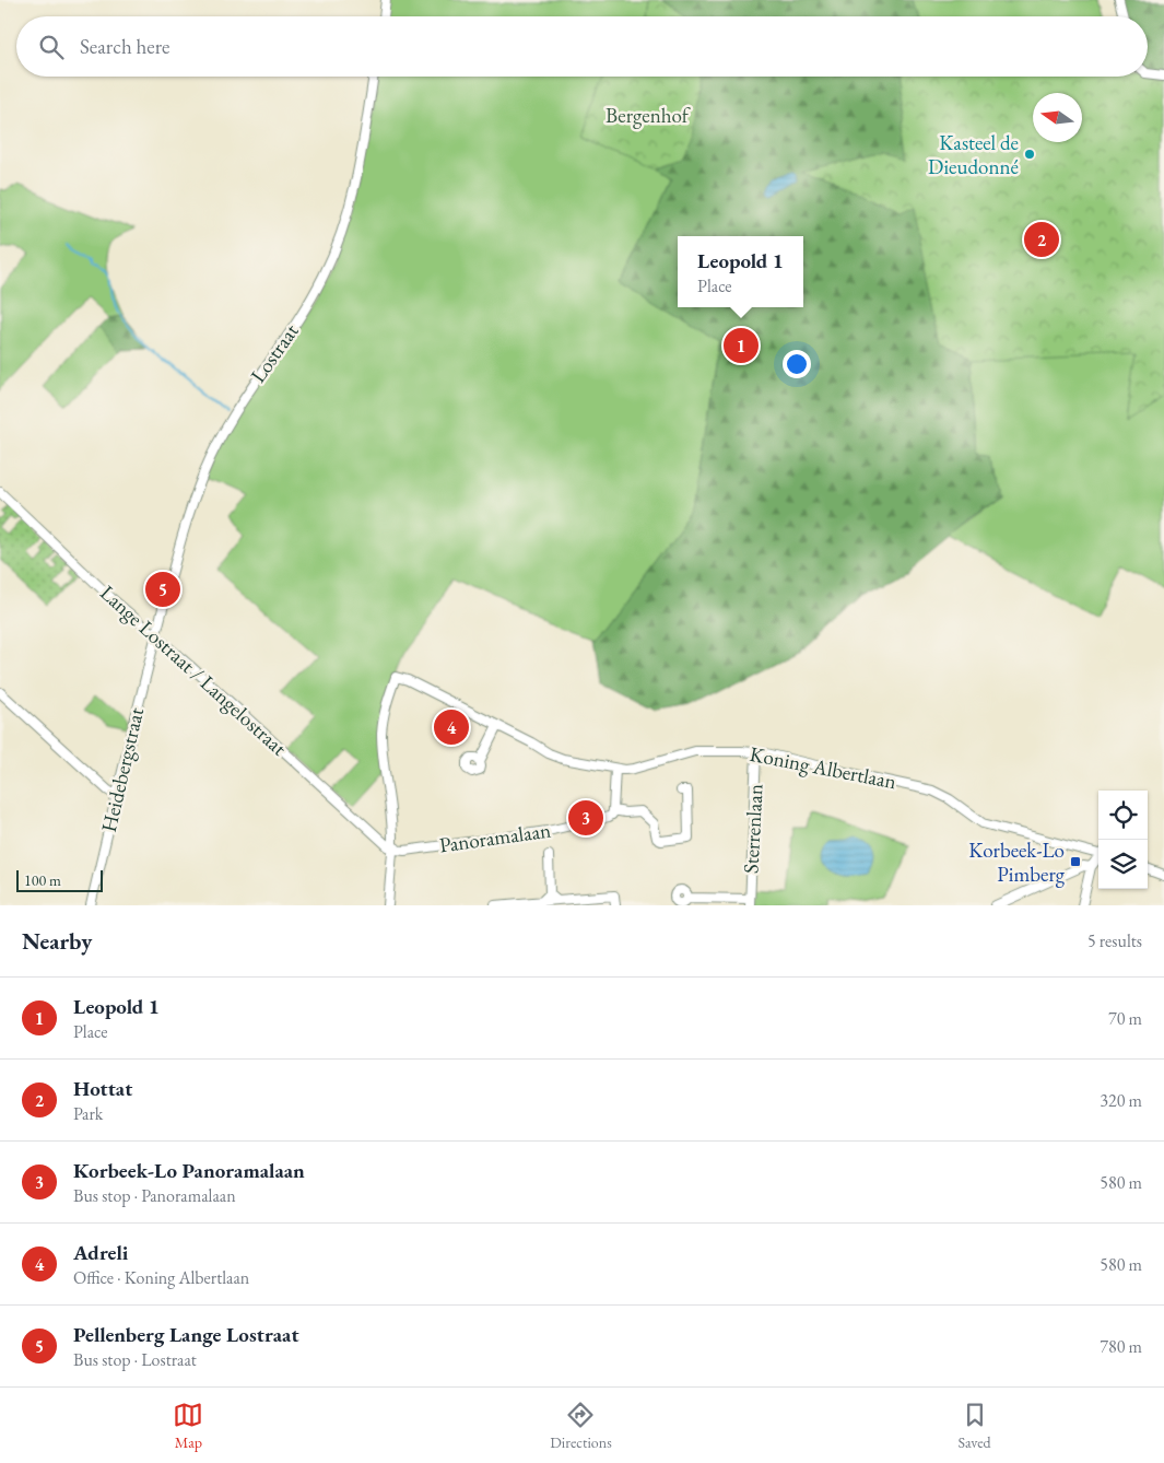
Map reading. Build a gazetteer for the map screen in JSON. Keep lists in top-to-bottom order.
{
  "streets": {
    "street": [
      "Lostraat",
      "Lange Lostraat / Langelostraat",
      "Koning Albertlaan",
      "Heidebergstraat",
      "Sterrenlaan",
      "Panoramalaan"
    ]
  },
  "crossings": [
    ["Lostraat", "Lange Lostraat / Langelostraat"],
    ["Lostraat", "Heidebergstraat"],
    ["Lange Lostraat / Langelostraat", "Koning Albertlaan"],
    ["Lange Lostraat / Langelostraat", "Heidebergstraat"],
    ["Lange Lostraat / Langelostraat", "Panoramalaan"],
    ["Koning Albertlaan", "Sterrenlaan"],
    ["Koning Albertlaan", "Panoramalaan"]
  ],
  "parks": ["Bergenhof"],
  "places": {
    "other": ["Kasteel de Dieudonné"],
    "transit": ["Korbeek-Lo Pimberg"]
  },
  "scale_bar": "100 m",
  "north": "left",
  "page": {
    "search": "Search here",
    "pins": [
      "2",
      "1",
      "5",
      "4",
      "3"
    ],
    "popup": ["Leopold 1", "Place"],
    "scale": "100 m",
    "heading": ["Nearby", "5 results"],
    "list": [
      {
        "mark": "1",
        "name": "Leopold 1",
        "note": "Place",
        "value": "70 m"
      },
      {
        "mark": "2",
        "name": "Hottat",
        "note": "Park",
        "value": "320 m"
      },
      {
        "mark": "3",
        "name": "Korbeek-Lo Panoramalaan",
        "note": "Bus stop · Panoramalaan",
        "value": "580 m"
      },
      {
        "mark": "4",
        "name": "Adreli",
        "note": "Office · Koning Albertlaan",
        "value": "580 m"
      },
      {
        "mark": "5",
        "name": "Pellenberg Lange Lostraat",
        "note": "Bus stop · Lostraat",
        "value": "780 m"
      }
    ],
    "nav": ["Map", "Directions", "Saved"]
  }
}
